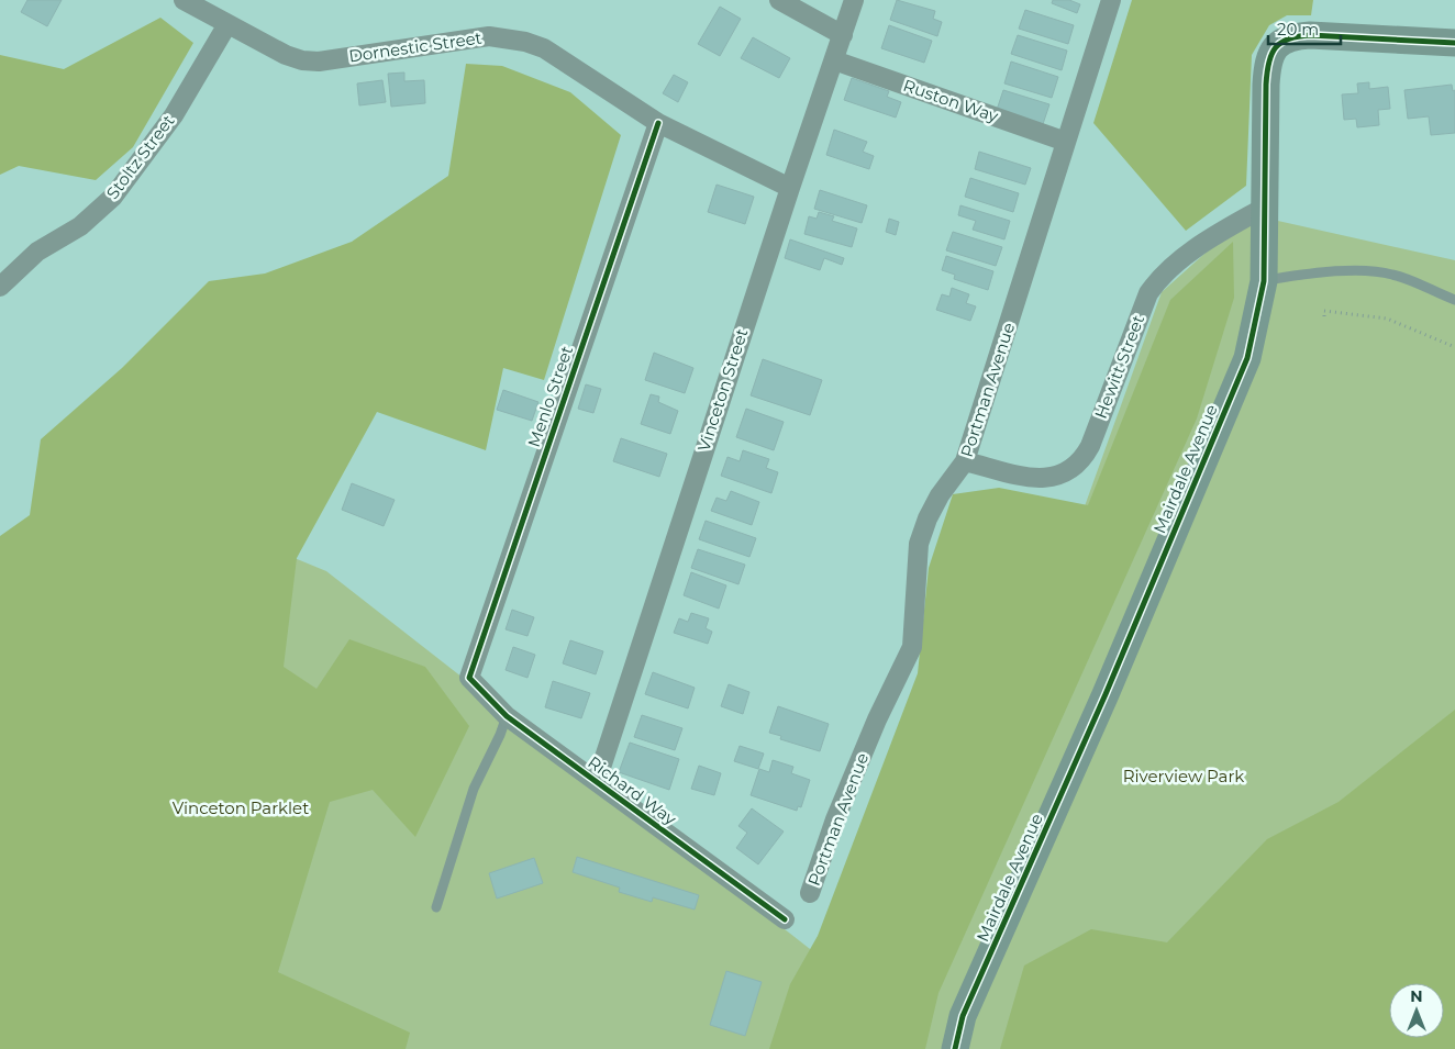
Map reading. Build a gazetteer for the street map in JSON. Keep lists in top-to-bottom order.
{
  "streets": {
    "street": [
      "Dornestic Street",
      "Ruston Way",
      "Stoltz Street",
      "Hewitt Street",
      "Vinceton Street",
      "Portman Avenue",
      "Menlo Street",
      "Mairdale Avenue",
      "Richard Way"
    ]
  },
  "crossings": [
    ["Dornestic Street", "Stoltz Street"],
    ["Dornestic Street", "Vinceton Street"],
    ["Dornestic Street", "Menlo Street"],
    ["Ruston Way", "Vinceton Street"],
    ["Ruston Way", "Portman Avenue"],
    ["Hewitt Street", "Portman Avenue"],
    ["Hewitt Street", "Mairdale Avenue"],
    ["Vinceton Street", "Richard Way"],
    ["Menlo Street", "Richard Way"]
  ],
  "parks": ["Riverview Park", "Vinceton Parklet"],
  "scale_bar": "20 m",
  "north": "top"
}
